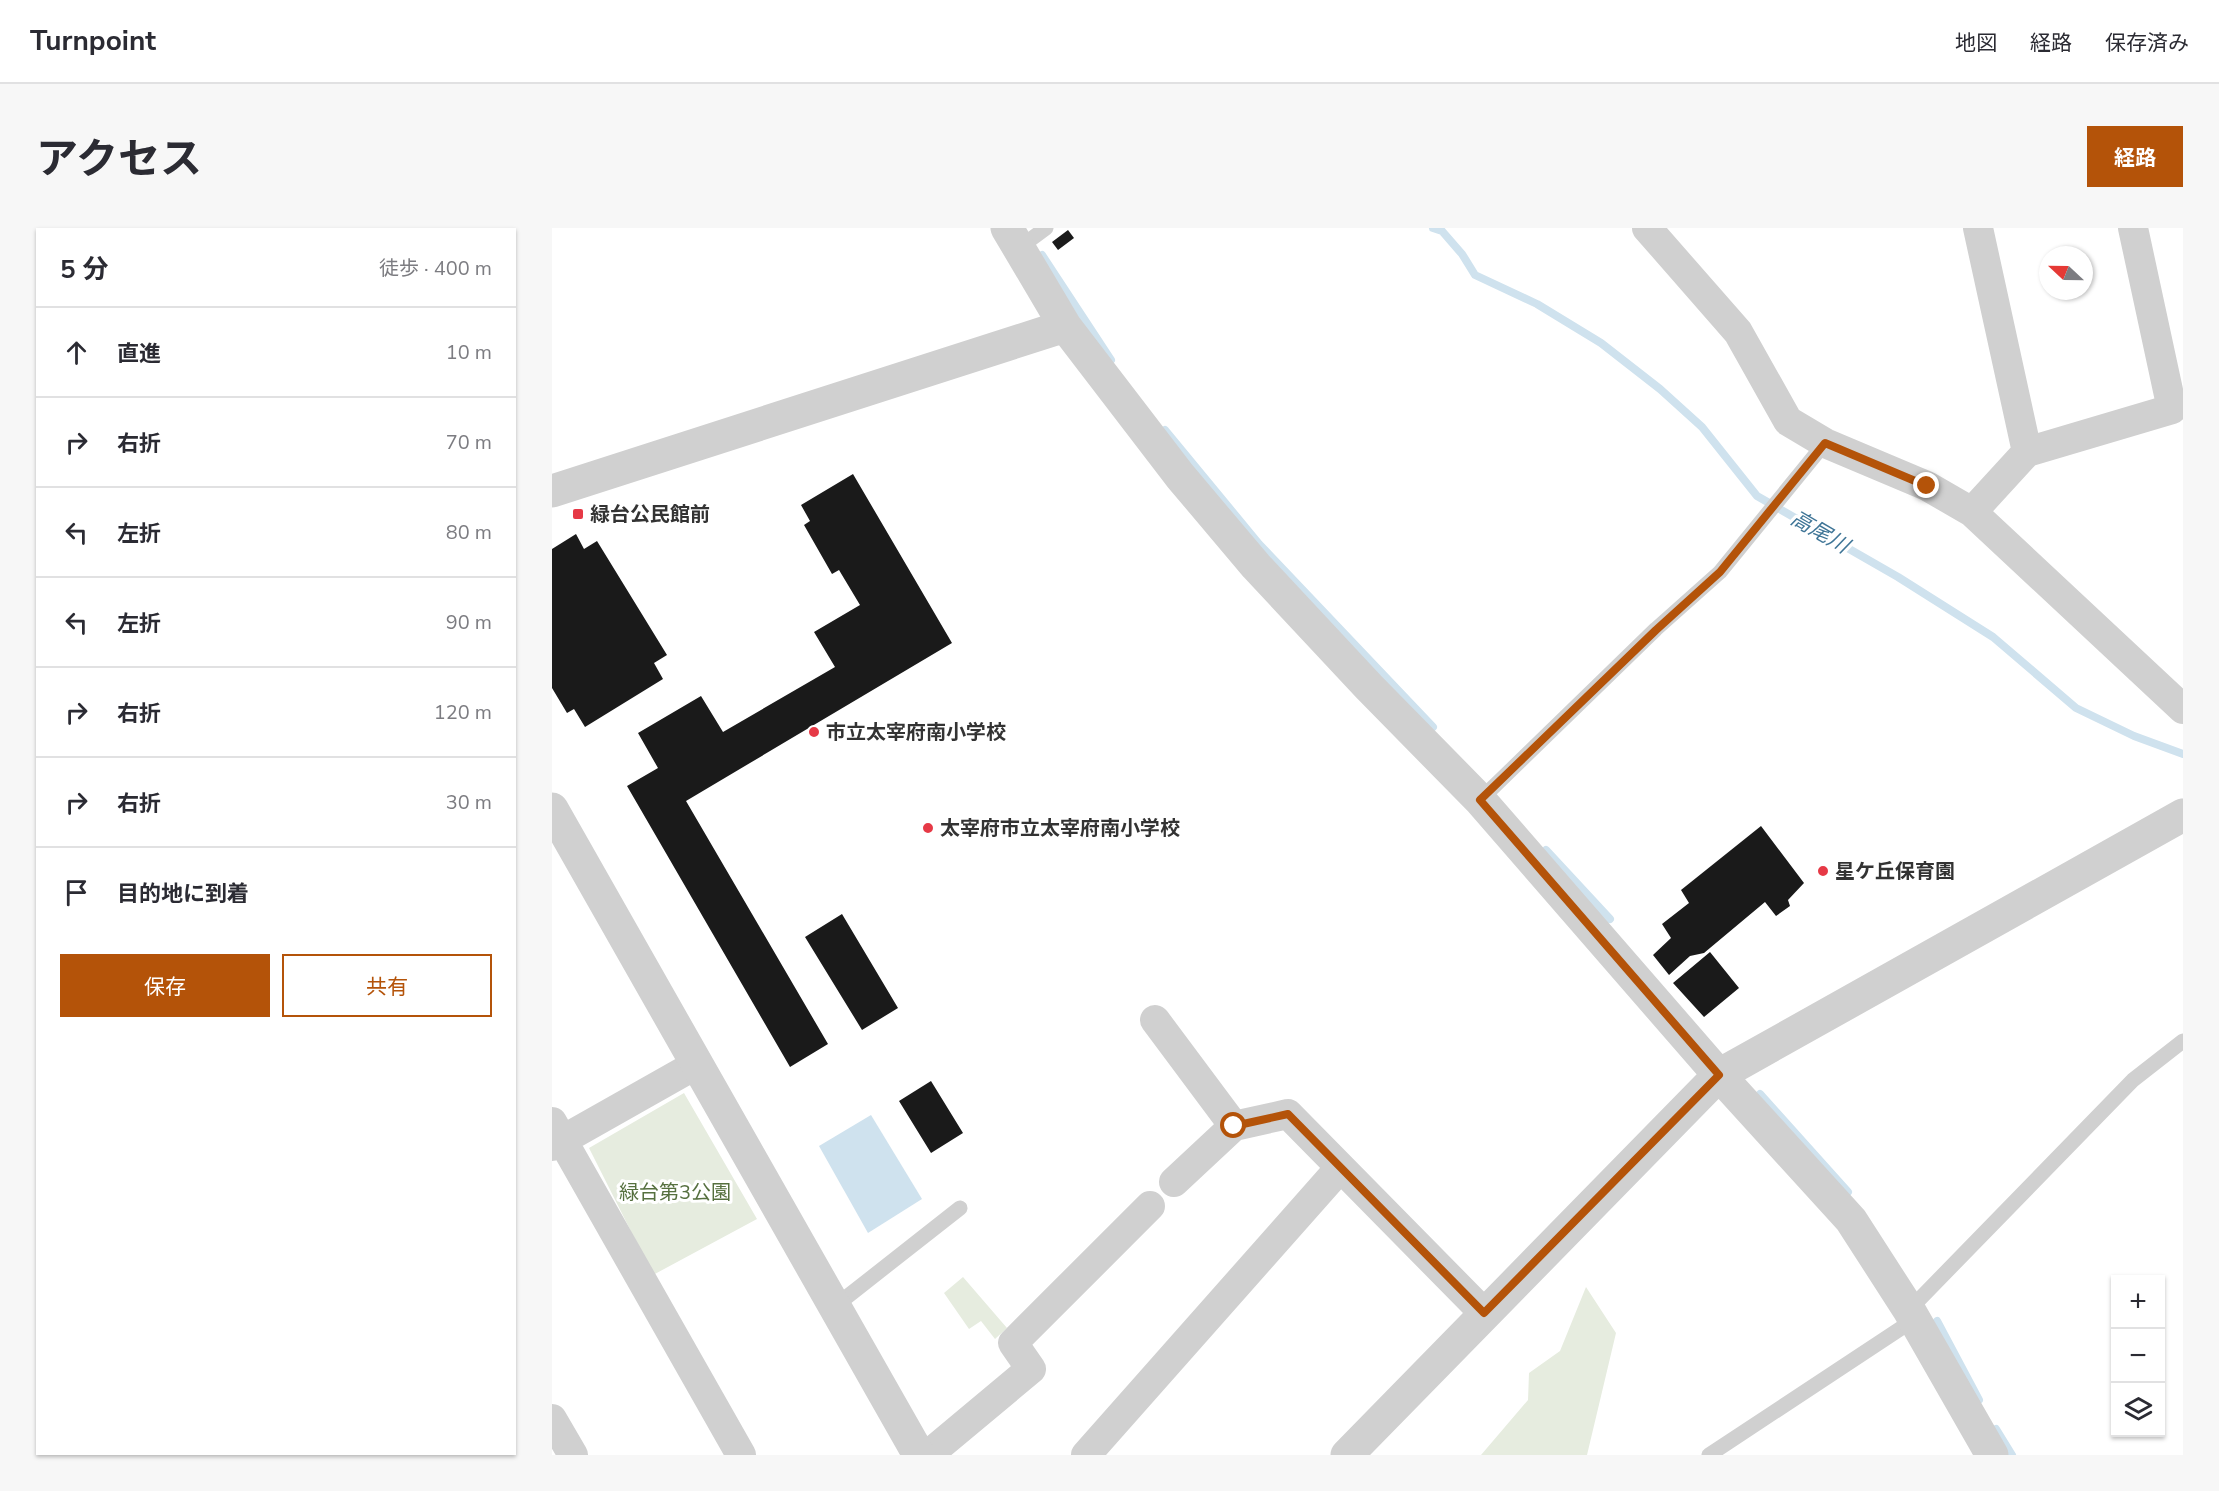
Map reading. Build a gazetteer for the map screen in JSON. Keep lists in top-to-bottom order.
{
  "water": ["高尾川"],
  "parks": ["緑台第3公園"],
  "places": {
    "transit": ["緑台公民館前"],
    "other": ["市立太宰府南小学校", "太宰府市立太宰府南小学校", "星ケ丘保育園"]
  },
  "north": "left",
  "page": {
    "header": "Turnpoint",
    "nav": ["地図", "経路", "保存済み"],
    "title": "アクセス",
    "buttons": [
      "経路",
      ["保存", "共有"]
    ],
    "heading": ["5 分", "徒歩 · 400 m"],
    "list": [
      ["直進", "10 m"],
      ["右折", "70 m"],
      ["左折", "80 m"],
      ["左折", "90 m"],
      ["右折", "120 m"],
      ["右折", "30 m"],
      "目的地に到着"
    ],
    "map_buttons": ["+", "−"]
  }
}
